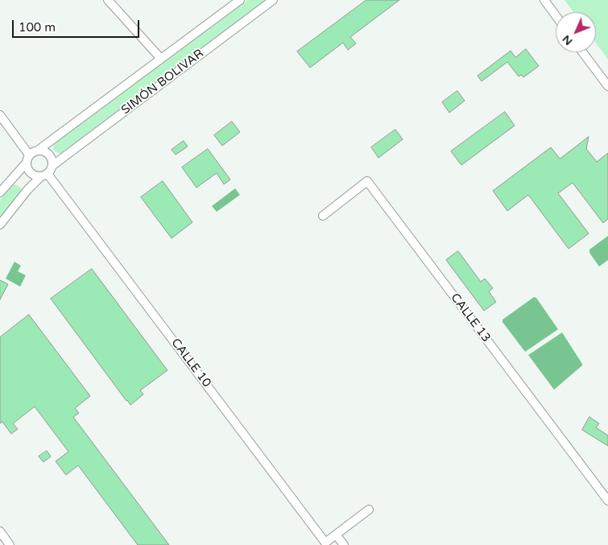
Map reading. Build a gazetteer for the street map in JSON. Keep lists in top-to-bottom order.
{
  "streets": {
    "street": ["SIMÓN BOLIVAR", "CALLE 13", "CALLE 10"]
  },
  "crossings": [
    ["SIMÓN BOLIVAR", "CALLE 10"]
  ],
  "scale_bar": "100 m",
  "north": "bottom left"
}
